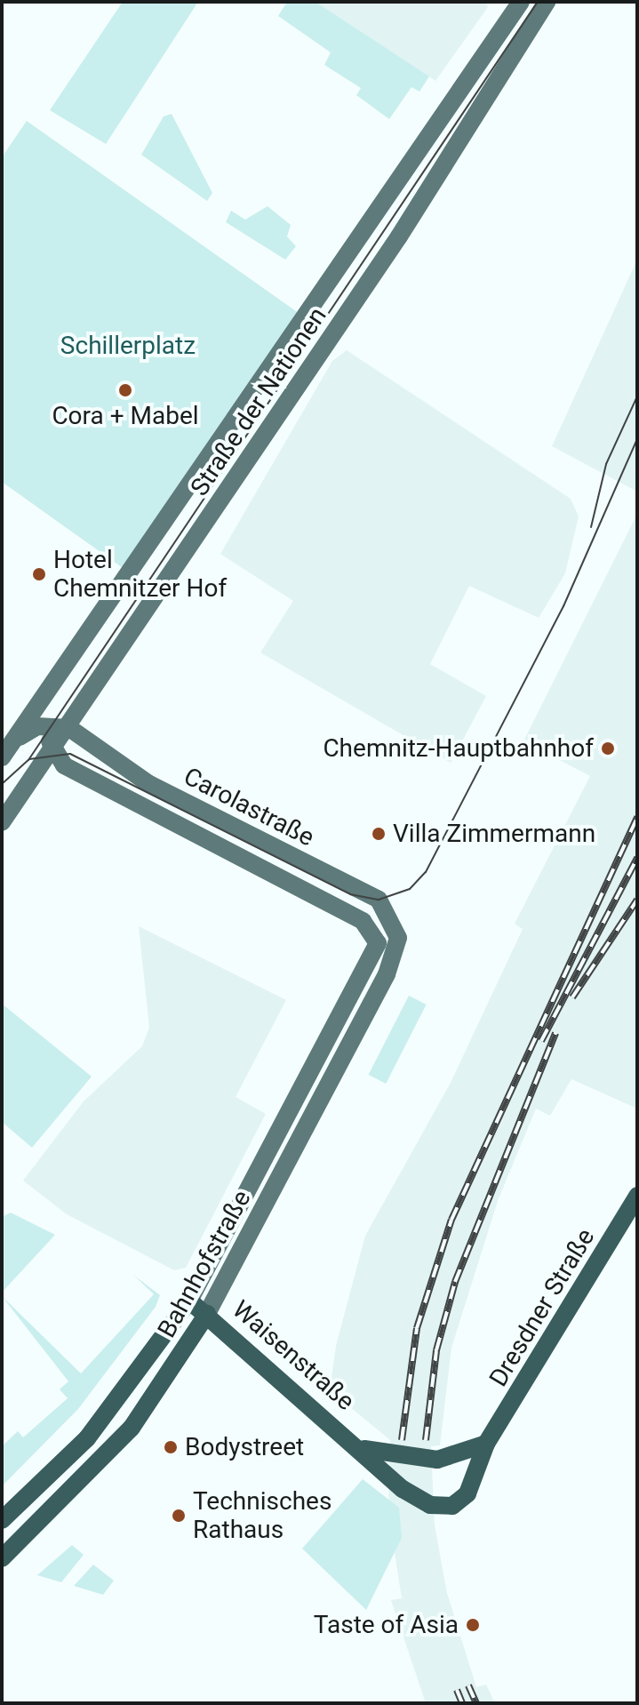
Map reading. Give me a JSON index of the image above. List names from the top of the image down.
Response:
{
  "streets": {
    "main road": [
      "Straße der Nationen",
      "Carolastraße",
      "Bahnhofstraße",
      "Dresdner Straße",
      "Waisenstraße"
    ]
  },
  "crossings": [
    ["Straße der Nationen", "Carolastraße"],
    ["Carolastraße", "Bahnhofstraße"],
    ["Bahnhofstraße", "Waisenstraße"],
    ["Dresdner Straße", "Waisenstraße"]
  ],
  "parks": ["Schillerplatz"],
  "places": [
    "Cora + Mabel",
    "Hotel Chemnitzer Hof",
    "Chemnitz-Hauptbahnhof",
    "Villa Zimmermann",
    "Bodystreet",
    "Technisches Rathaus",
    "Taste of Asia"
  ]
}
